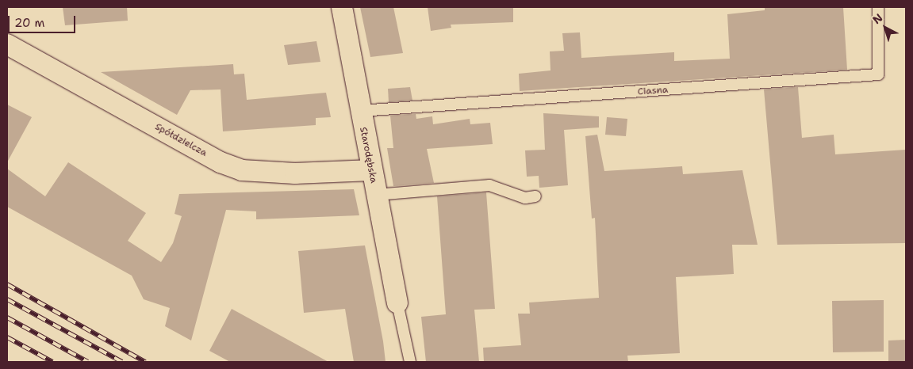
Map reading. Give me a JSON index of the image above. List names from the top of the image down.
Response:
{
  "streets": {
    "street": ["Spółdzielcza", "Starodębska"],
    "lane": ["Ciasna"]
  },
  "crossings": [
    ["Ciasna", "Starodębska"],
    ["Spółdzielcza", "Starodębska"]
  ],
  "scale_bar": "20 m",
  "north": "top left"
}
